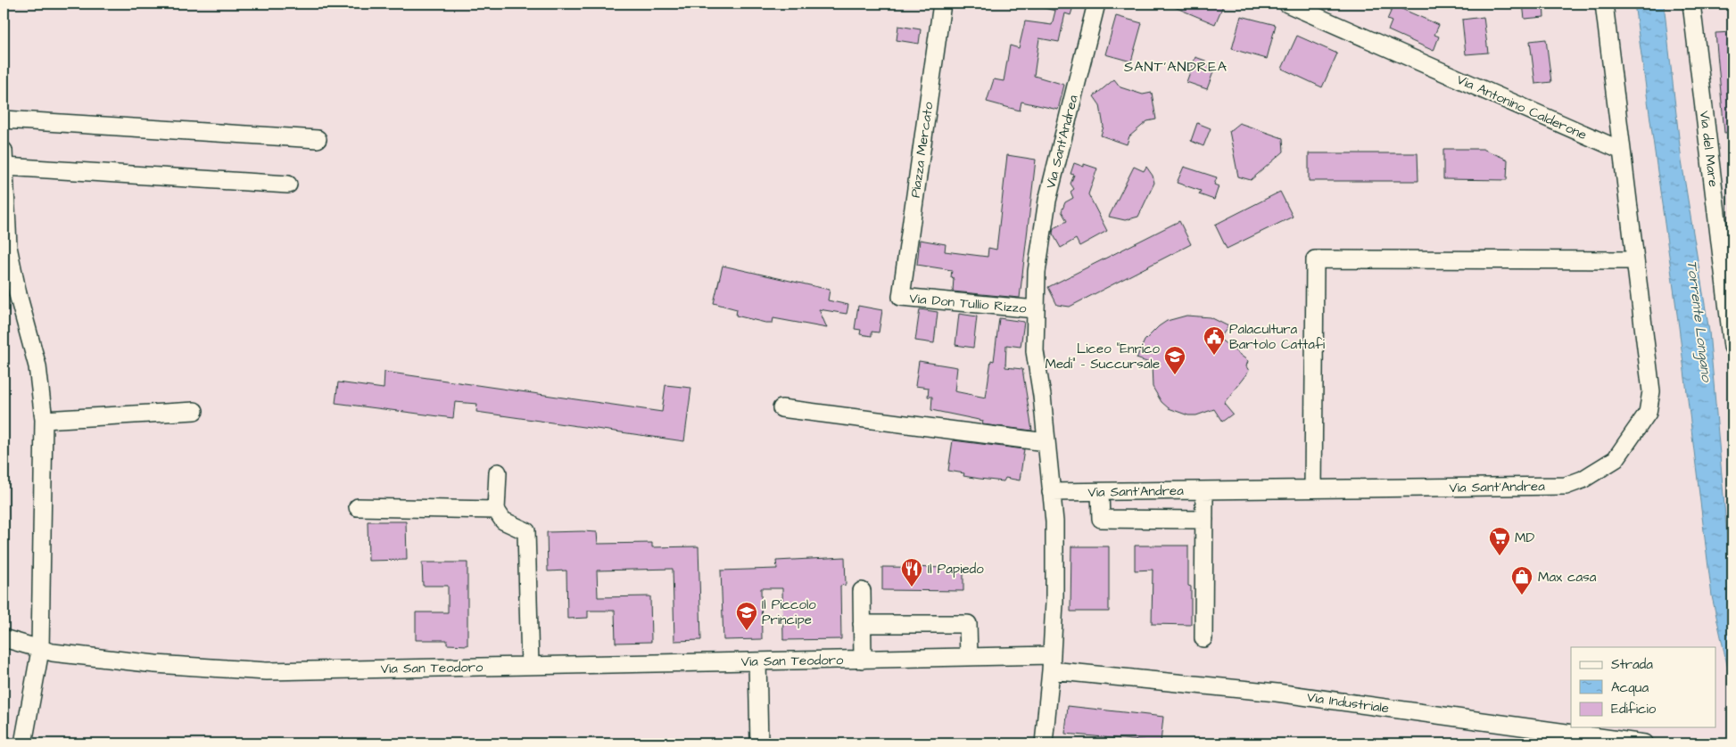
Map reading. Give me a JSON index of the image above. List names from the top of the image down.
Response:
{
  "streets": {
    "street": [
      "Via Antonino Calderone",
      "Via Sant'Andrea",
      "Via del Mare",
      "Piazza Mercato",
      "Via Don Tullio Rizzo",
      "Via San Teodoro",
      "Via Industriale"
    ]
  },
  "crossings": [
    ["Via Antonino Calderone", "Via Sant'Andrea"],
    ["Via Sant'Andrea", "Via Don Tullio Rizzo"],
    ["Via Sant'Andrea", "Via San Teodoro"],
    ["Via Sant'Andrea", "Via Industriale"],
    ["Piazza Mercato", "Via Don Tullio Rizzo"],
    ["Via San Teodoro", "Via Industriale"]
  ],
  "districts": ["SANT'ANDREA"],
  "water": ["Torrente Longano"],
  "places": {
    "public building": ["Palacultura Bartolo Cattafi"],
    "school or university": ["Liceo \"Enrico Medi\" - Succursale", "Il Piccolo Principe"],
    "supermarket": ["MD"],
    "restaurant": ["Il Papiedo"],
    "shop": ["Max casa"]
  },
  "legend": ["Strada", "Acqua", "Edificio"]
}
